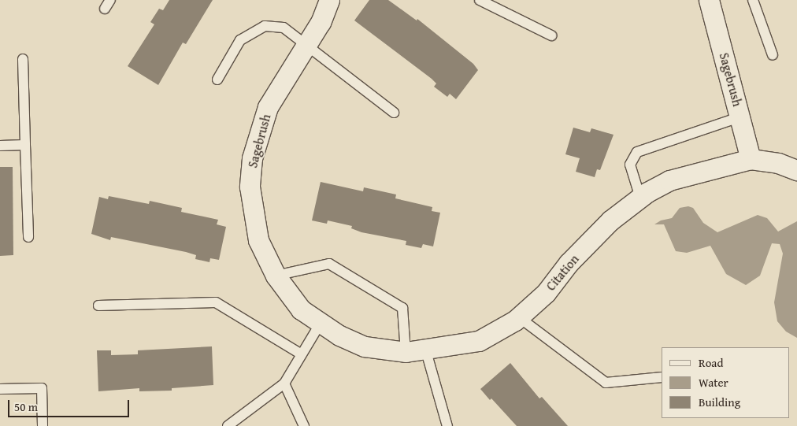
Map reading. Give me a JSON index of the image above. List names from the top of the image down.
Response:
{
  "streets": {
    "street": ["Sagebrush", "Citation"]
  },
  "crossings": [
    ["Sagebrush", "Citation"]
  ],
  "legend": ["Road", "Water", "Building"],
  "scale_bar": "50 m"
}
